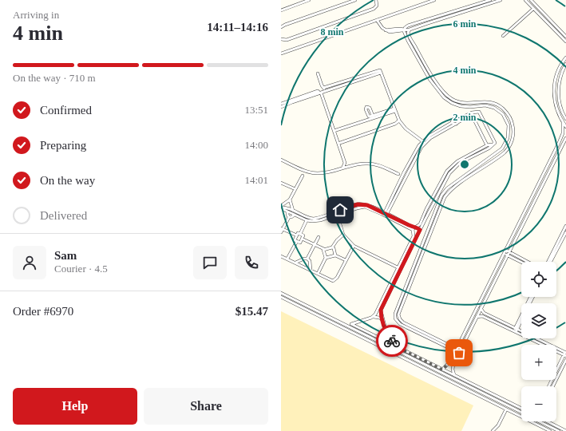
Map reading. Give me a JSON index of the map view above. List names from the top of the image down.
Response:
{
  "page": {
    "heading": ["4 min", "Arriving in", "14:11–14:16"],
    "panel": [
      "Sam",
      "Courier · 4.5",
      "Order #6970",
      "$15.47"
    ],
    "bar": "On the way · 710 m",
    "list": [
      ["Confirmed", "13:51"],
      ["Preparing", "14:00"],
      ["On the way", "14:01"],
      "Delivered"
    ],
    "map_buttons": ["+", "−"],
    "buttons": ["Help", "Share"]
  },
  "rings": [
    "6 min",
    "8 min",
    "4 min",
    "2 min"
  ]
}
